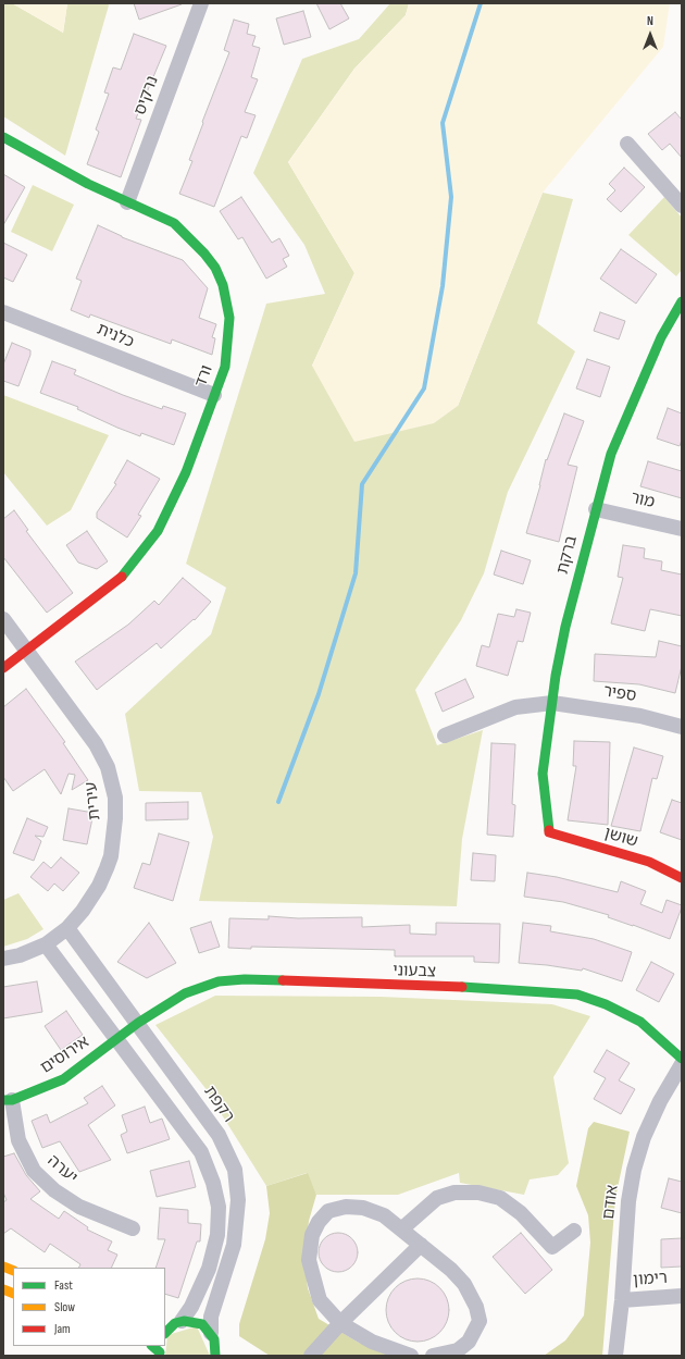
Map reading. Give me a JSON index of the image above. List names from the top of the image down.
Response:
{
  "streets": {
    "street": [
      "נרקיס",
      "כלנית",
      "ורד",
      "מור",
      "ברקת",
      "ספיר",
      "עירית",
      "שושן",
      "צבעוני",
      "אירוסים",
      "רקפת",
      "יערה",
      "אודם",
      "רימון"
    ]
  },
  "crossings": [
    ["נרקיס", "ורד"],
    ["כלנית", "ורד"],
    ["ורד", "עירית"],
    ["מור", "ברקת"],
    ["ברקת", "ספיר"],
    ["ברקת", "שושן"],
    ["עירית", "רקפת"],
    ["צבעוני", "אירוסים"],
    ["צבעוני", "רקפת"],
    ["אירוסים", "רקפת"],
    ["אירוסים", "יערה"],
    ["אודם", "רימון"]
  ],
  "legend": ["Fast", "Slow", "Jam"],
  "north": "top"
}
